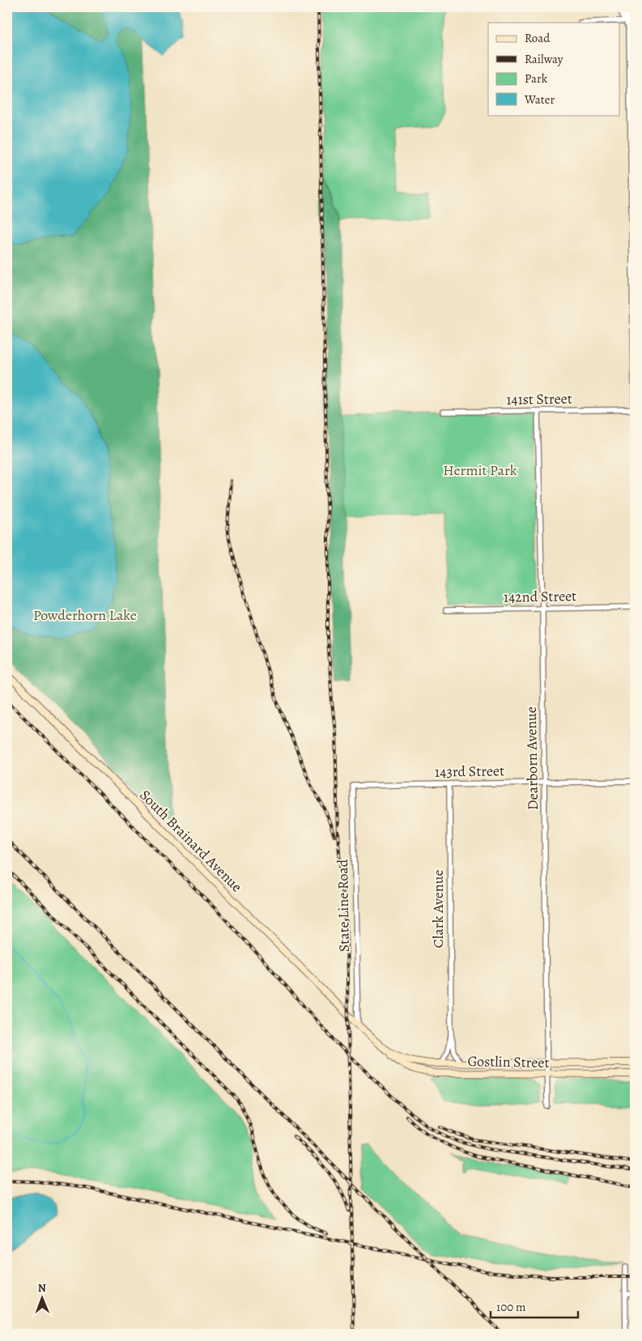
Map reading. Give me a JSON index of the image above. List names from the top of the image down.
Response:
{
  "streets": {
    "main road": ["South Brainard Avenue", "Gostlin Street"],
    "street": [
      "141st Street",
      "142nd Street",
      "Dearborn Avenue",
      "143rd Street",
      "State Line Road",
      "Clark Avenue"
    ]
  },
  "crossings": [
    ["141st Street", "Dearborn Avenue"],
    ["142nd Street", "Dearborn Avenue"],
    ["Dearborn Avenue", "143rd Street"],
    ["Dearborn Avenue", "Gostlin Street"],
    ["143rd Street", "State Line Road"],
    ["143rd Street", "Clark Avenue"],
    ["South Brainard Avenue", "State Line Road"],
    ["South Brainard Avenue", "Gostlin Street"],
    ["State Line Road", "Gostlin Street"],
    ["Clark Avenue", "Gostlin Street"]
  ],
  "parks": ["Hermit Park", "Powderhorn Lake"],
  "legend": [
    "Road",
    "Railway",
    "Park",
    "Water"
  ],
  "scale_bar": "100 m",
  "north": "top"
}
